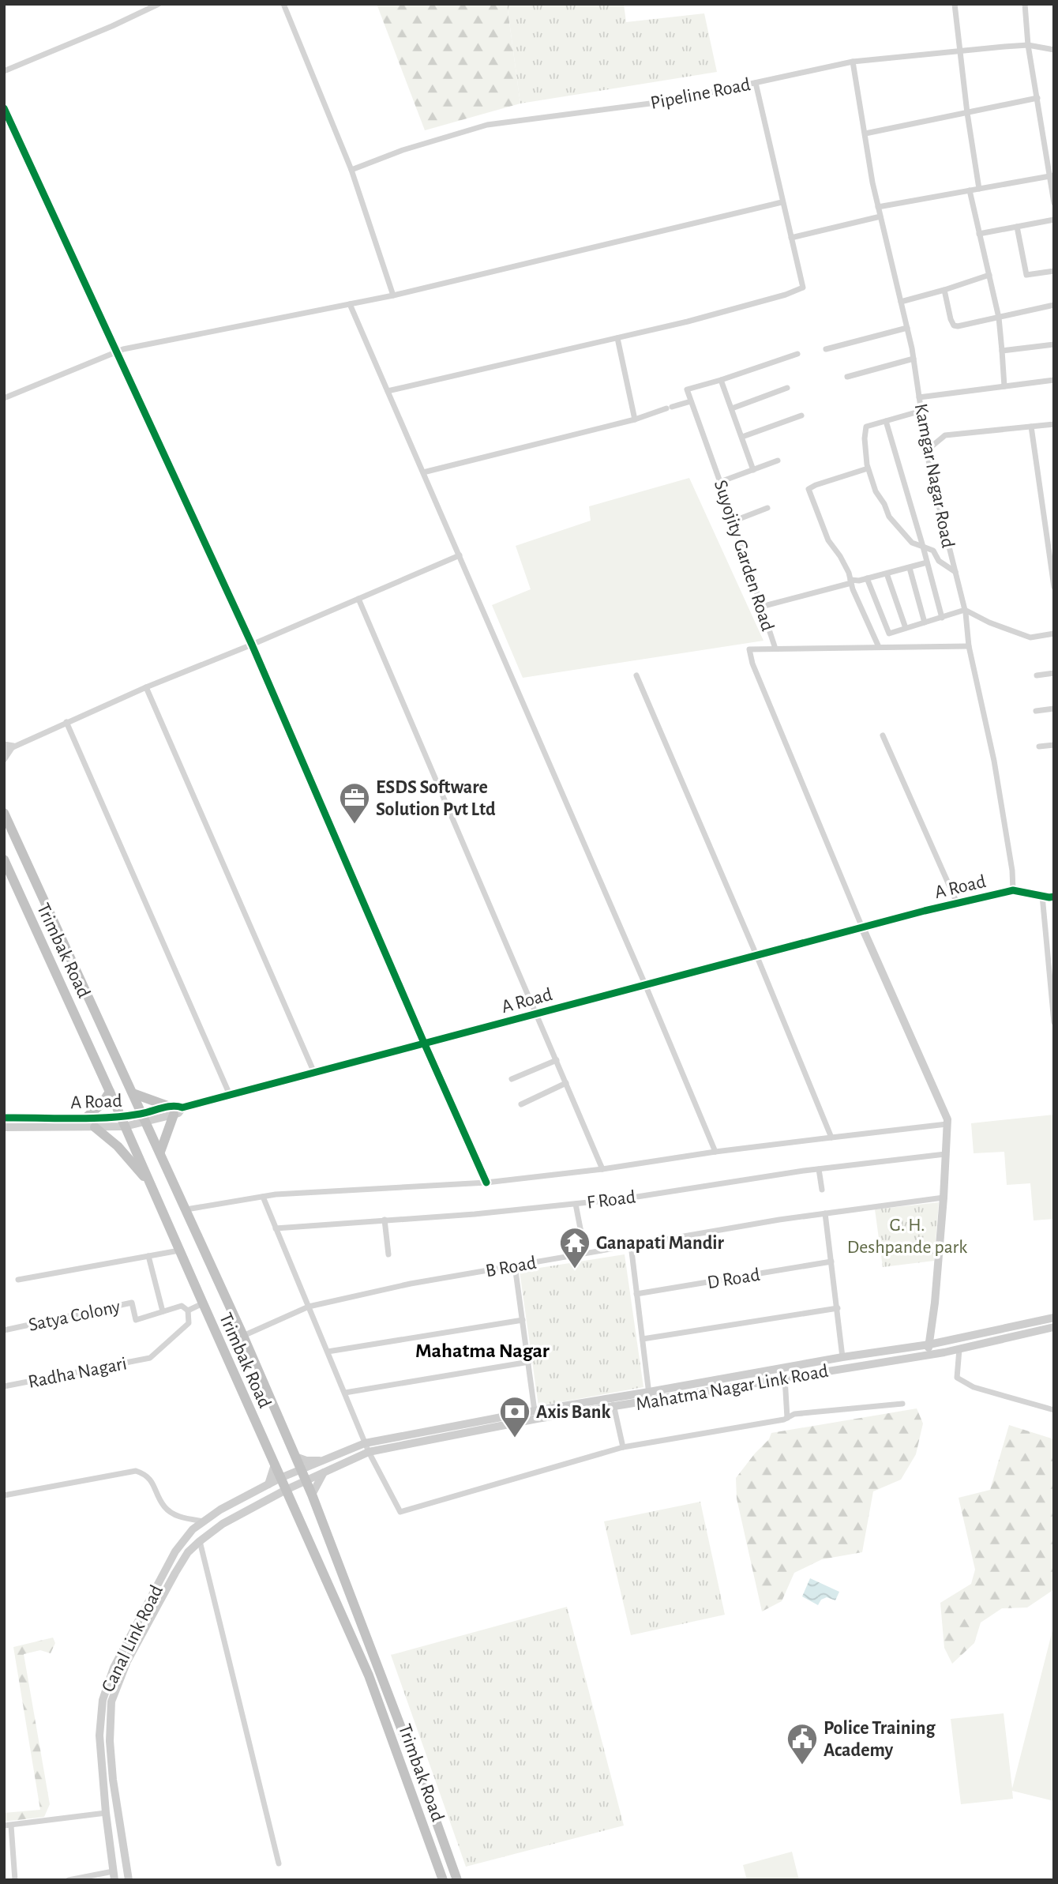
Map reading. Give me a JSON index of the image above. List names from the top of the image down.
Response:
{
  "streets": {
    "highway": ["Trimbak Road"],
    "main road": ["A Road", "Mahatma Nagar Link Road", "Canal Link Road"],
    "street": [
      "Pipeline Road",
      "Kamgar Nagar Road",
      "Suyojity Garden Road",
      "F Road",
      "B Road",
      "D Road",
      "Satya Colony",
      "Radha Nagari"
    ]
  },
  "crossings": [
    ["Pipeline Road", "Kamgar Nagar Road"],
    ["Kamgar Nagar Road", "A Road"],
    ["Suyojity Garden Road", "A Road"],
    ["A Road", "Trimbak Road"],
    ["Trimbak Road", "B Road"],
    ["Trimbak Road", "Mahatma Nagar Link Road"],
    ["Trimbak Road", "Canal Link Road"],
    ["Mahatma Nagar Link Road", "Canal Link Road"]
  ],
  "districts": ["Mahatma Nagar"],
  "parks": ["G. H. Deshpande park"],
  "places": {
    "office": ["ESDS Software Solution Pvt Ltd"],
    "temple": ["Ganapati Mandir"],
    "bank": ["Axis Bank"],
    "public building": ["Police Training Academy"]
  }
}
